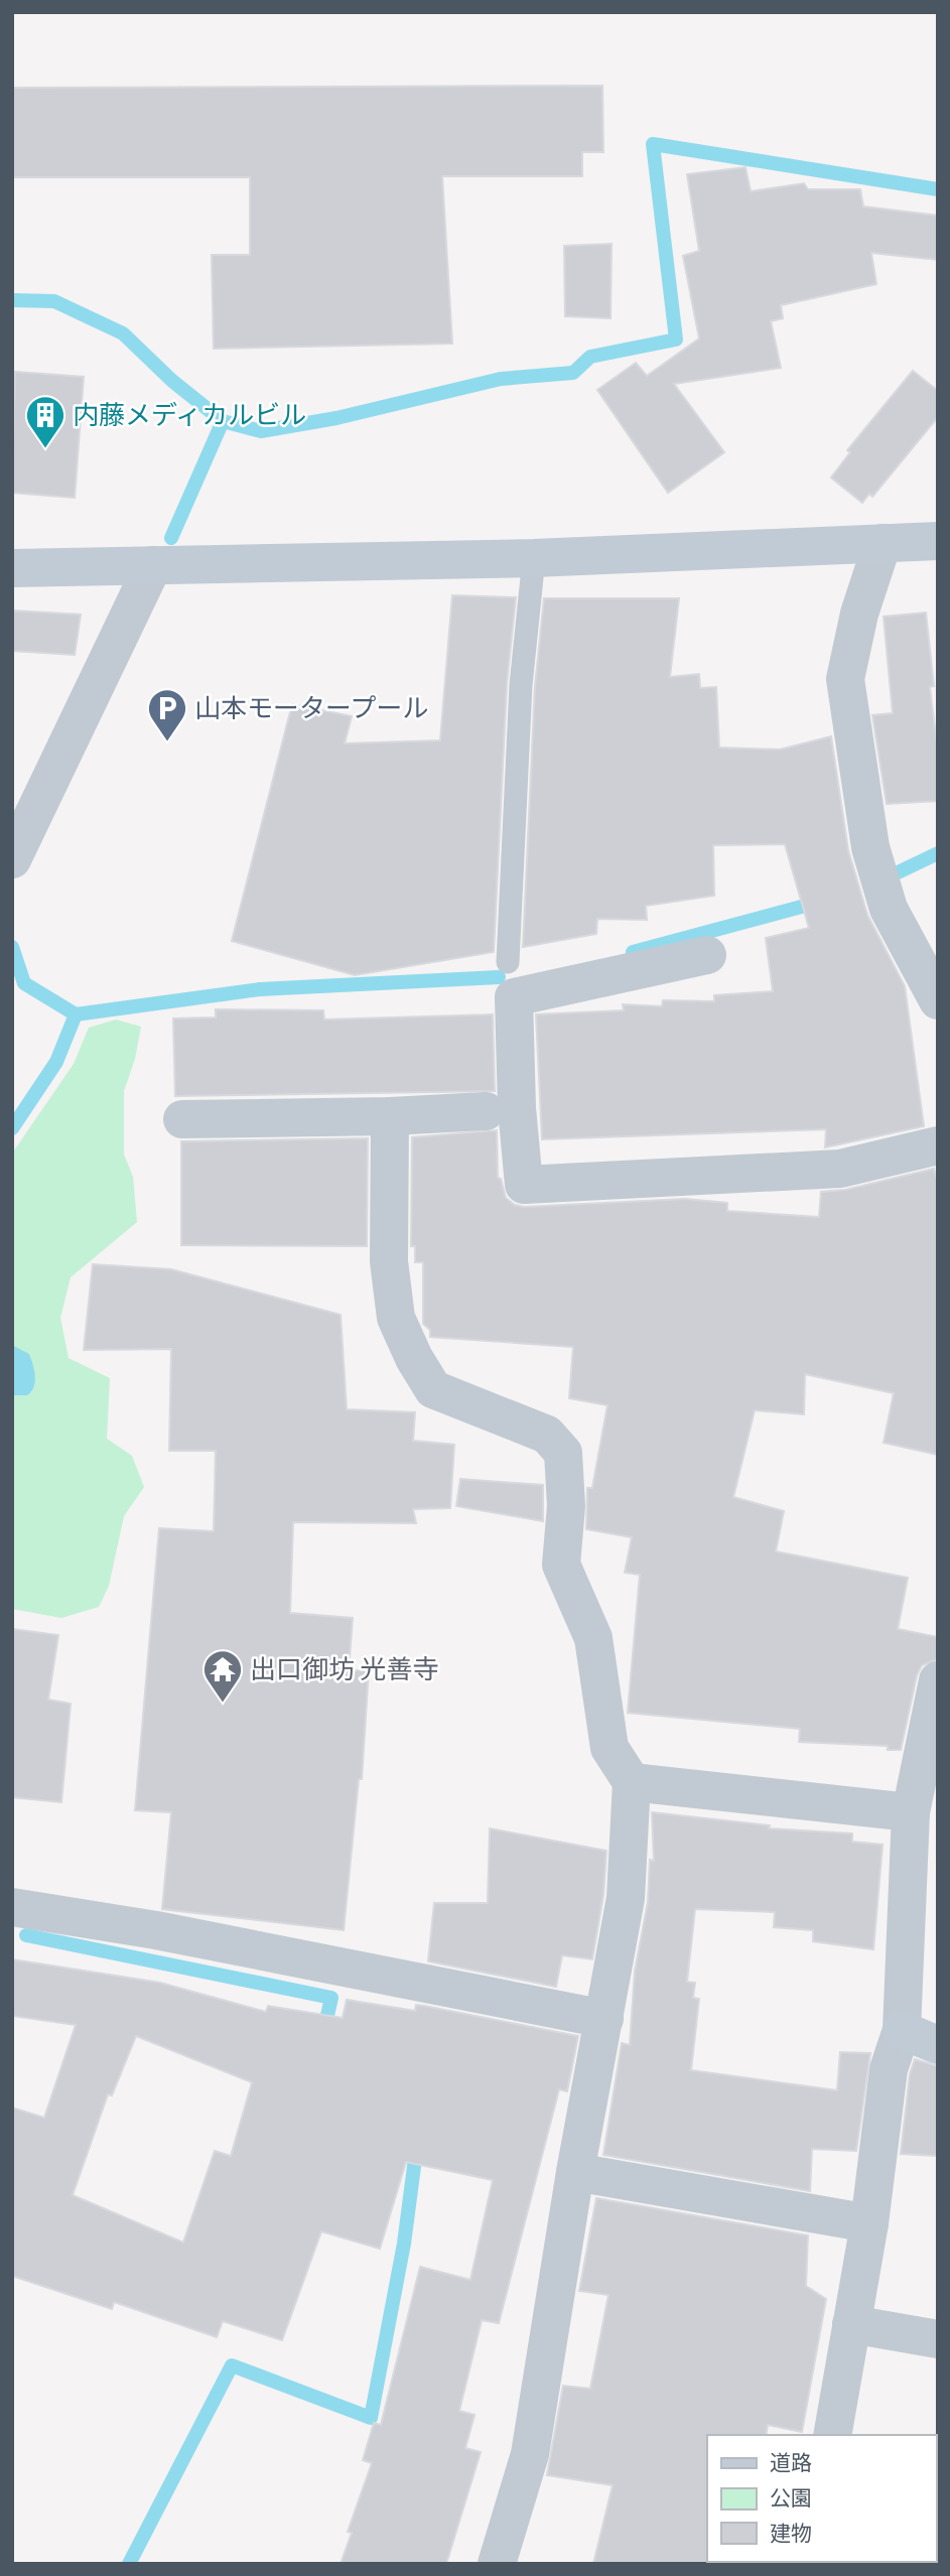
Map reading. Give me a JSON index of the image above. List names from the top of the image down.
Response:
{
  "places": {
    "building": ["内藤メディカルビル"],
    "parking": ["山本モータープール"],
    "temple": ["出口御坊 光善寺"]
  },
  "legend": ["道路", "公園", "建物"]
}
